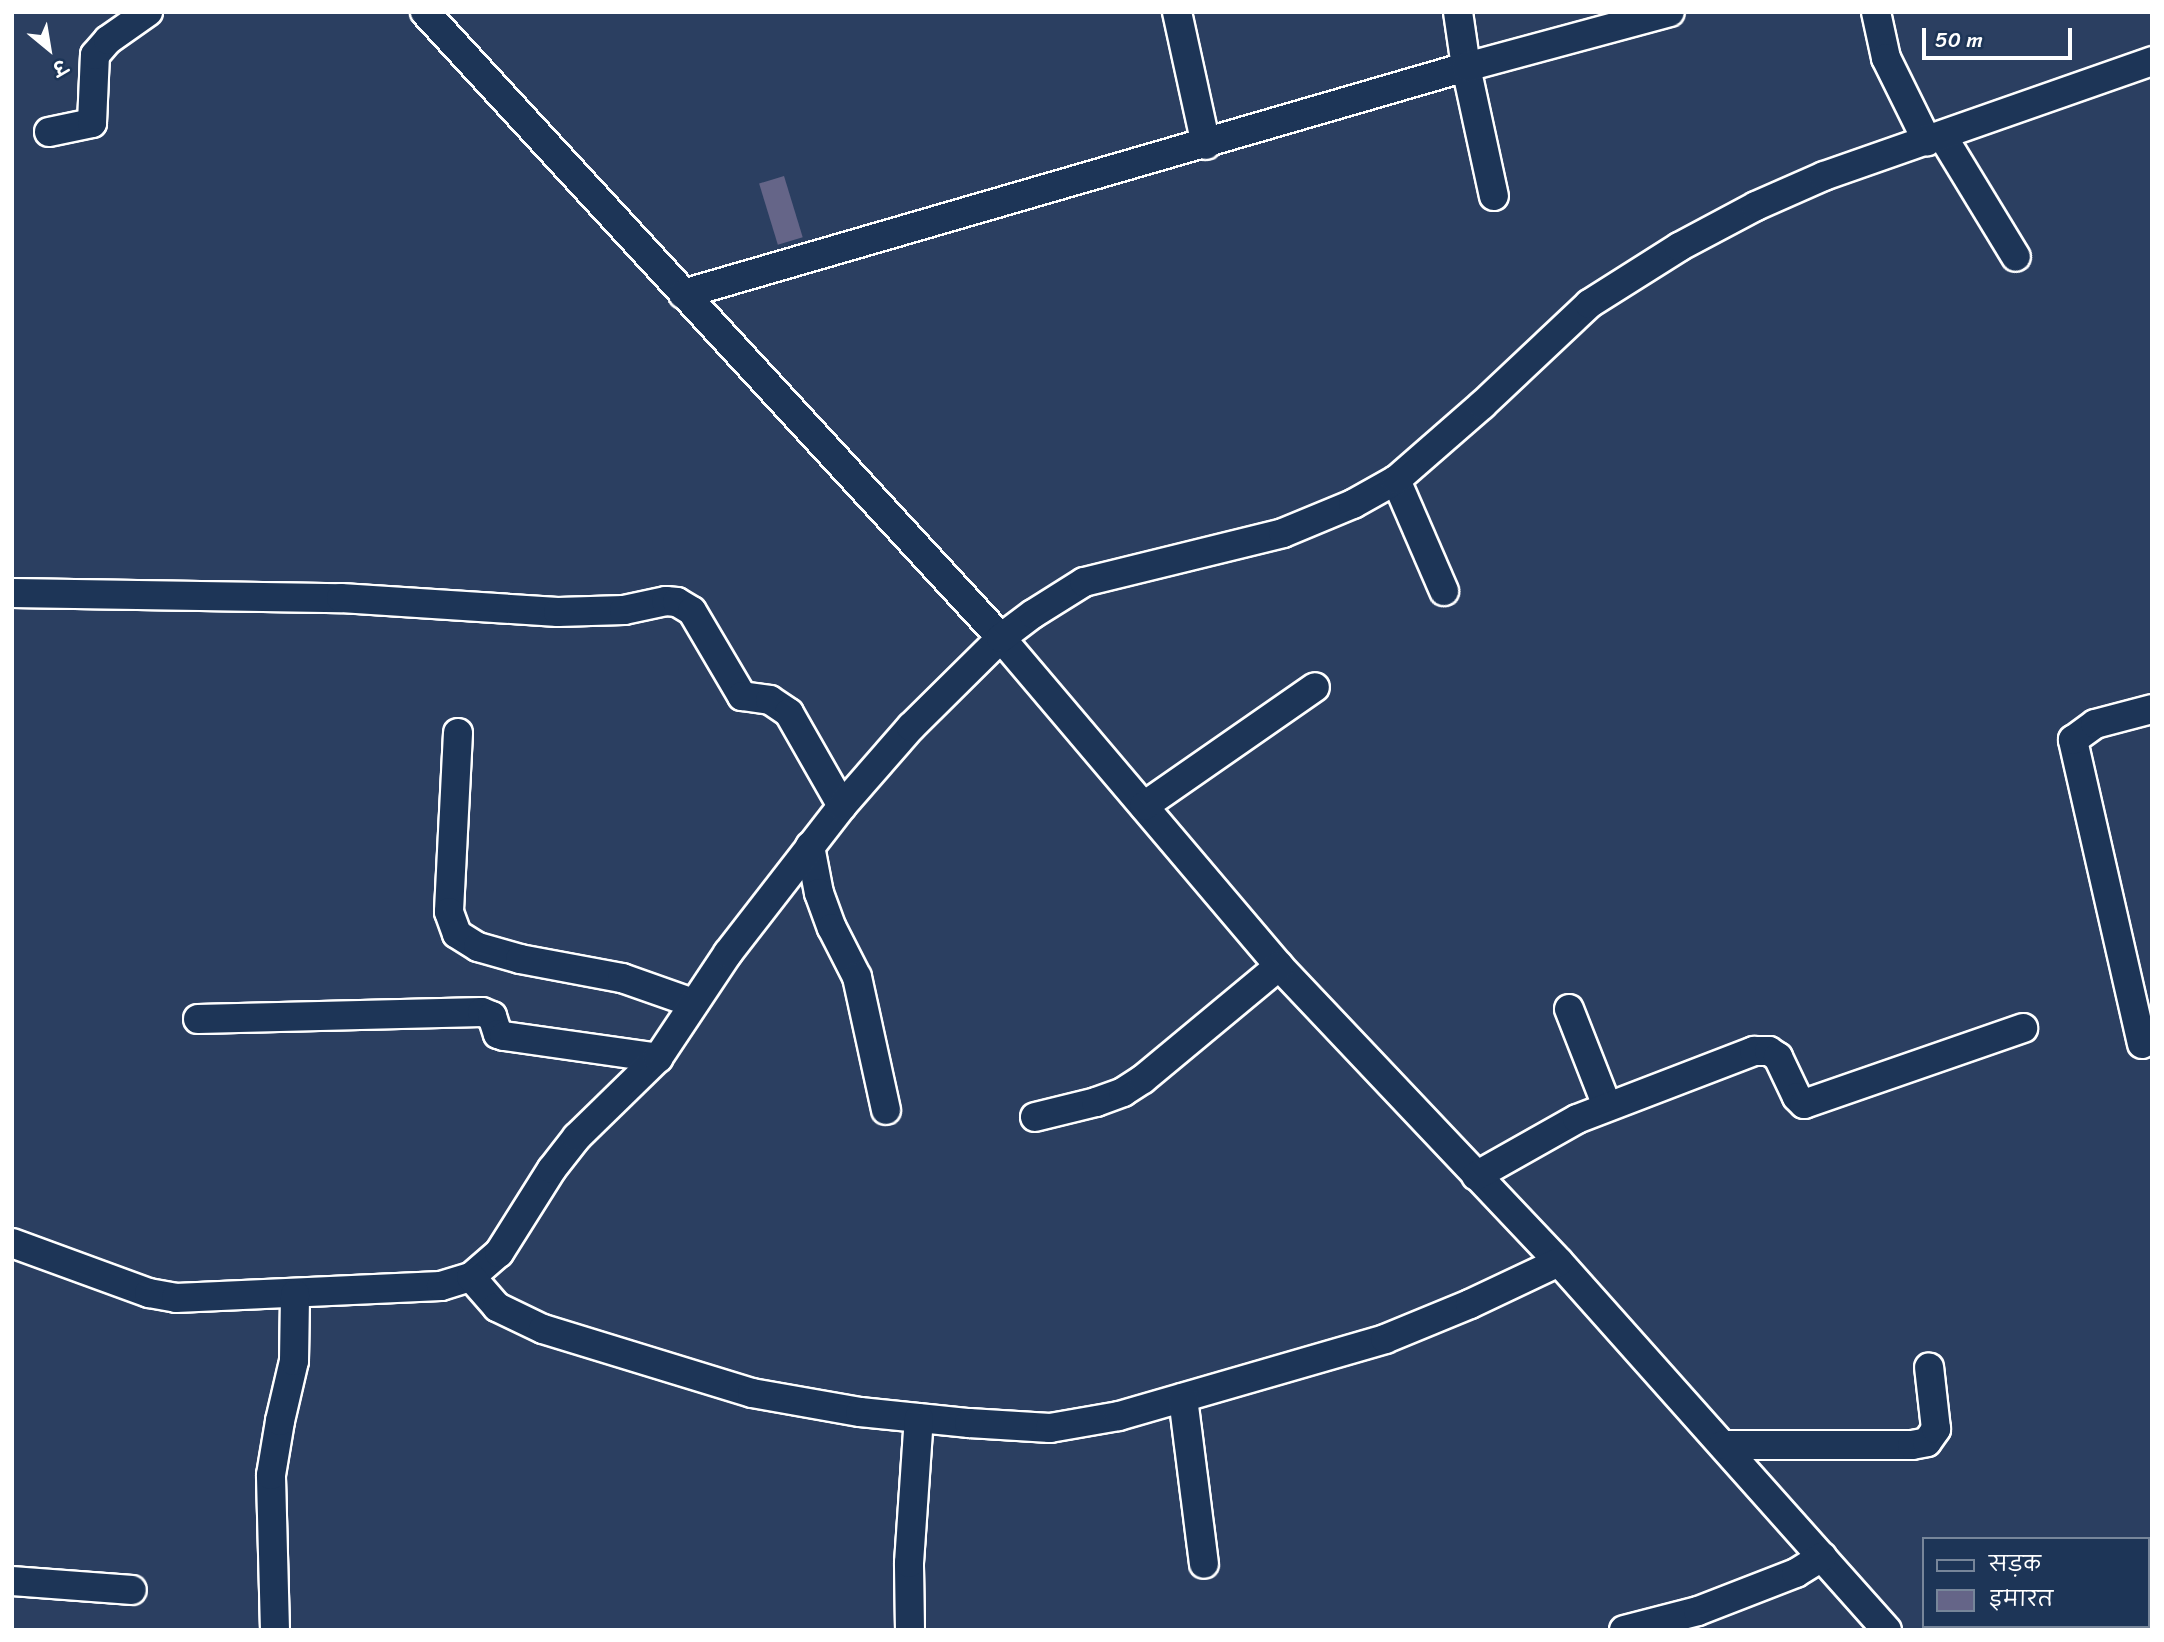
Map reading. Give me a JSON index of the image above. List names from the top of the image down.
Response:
{
  "legend": ["सड़क", "इमारत"],
  "scale_bar": "50 m",
  "north": "bottom right"
}
